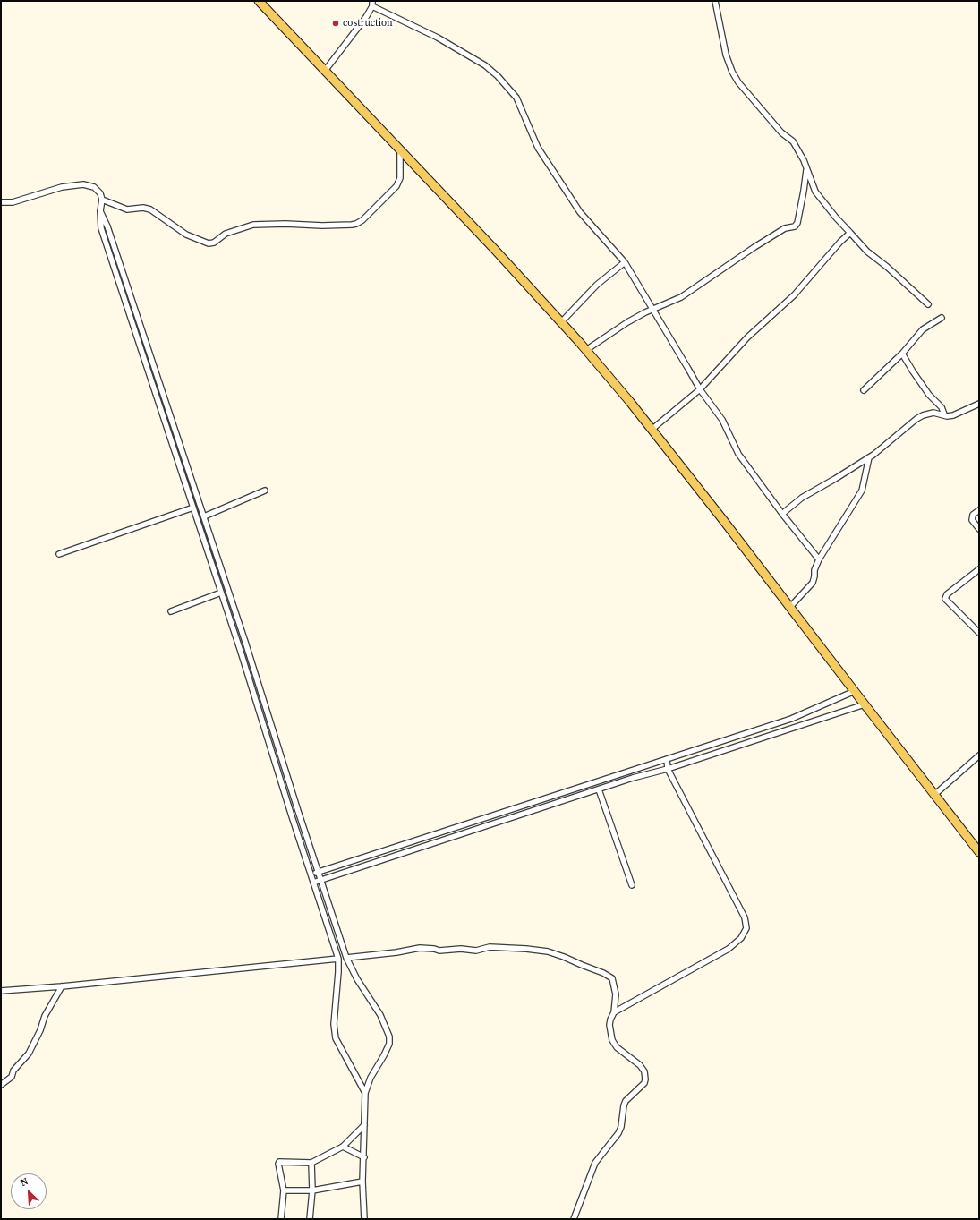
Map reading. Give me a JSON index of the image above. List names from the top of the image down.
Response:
{
  "places": ["costruction"],
  "north": "top left"
}
